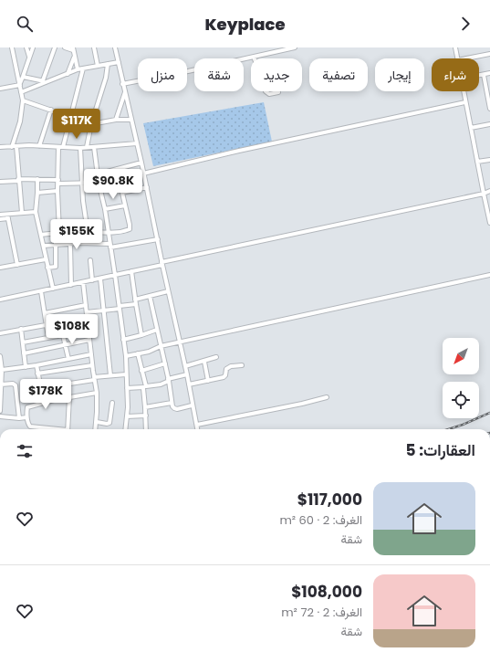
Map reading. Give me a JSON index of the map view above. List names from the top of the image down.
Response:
{
  "north": "bottom left",
  "page": {
    "header": "Keyplace",
    "chip": [
      "شراء",
      "إيجار",
      "تصفية",
      "جديد",
      "شقة",
      "منزل"
    ],
    "price": [
      "$117K",
      "$90.8K",
      "$155K",
      "$108K",
      "$178K"
    ],
    "heading": "العقارات: 5",
    "list": [
      {
        "name": "$117,000",
        "note": "الغرف: 2 · 60 m² · شقة"
      },
      {
        "name": "$108,000",
        "note": "الغرف: 2 · 72 m² · شقة"
      }
    ]
  }
}
